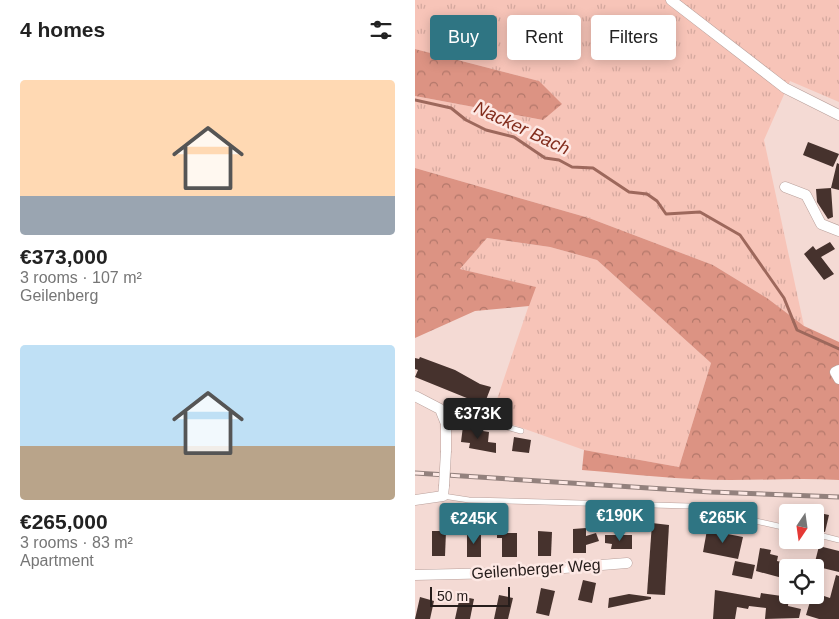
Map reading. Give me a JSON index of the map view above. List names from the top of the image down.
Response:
{
  "streets": {
    "street": ["Geilenberger Weg"]
  },
  "water": ["Nacker Bach"],
  "scale_bar": "50 m",
  "north": "bottom",
  "page": {
    "heading": "4 homes",
    "chip": ["Buy", "Rent", "Filters"],
    "list": [
      {
        "name": "€373,000",
        "note": "3 rooms · 107 m² · Geilenberg"
      },
      {
        "name": "€265,000",
        "note": "3 rooms · 83 m² · Apartment"
      }
    ],
    "price": [
      "€373K",
      "€190K",
      "€265K",
      "€245K"
    ],
    "scale": "50 m"
  }
}
